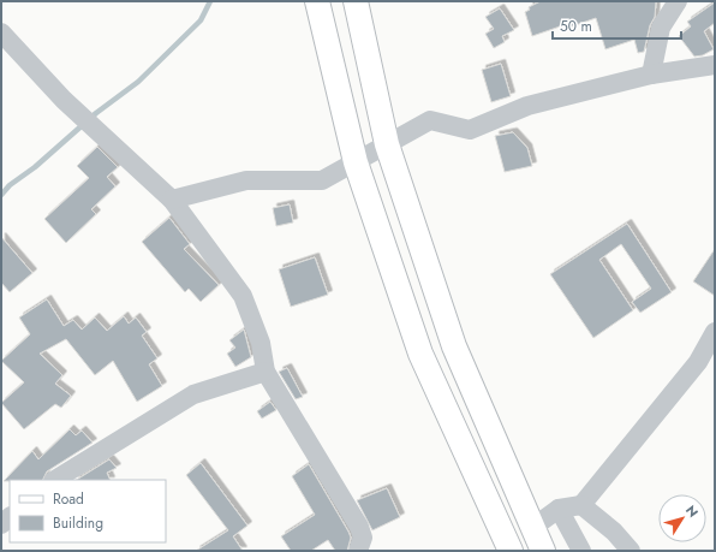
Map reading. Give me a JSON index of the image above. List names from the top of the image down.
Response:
{
  "legend": ["Road", "Building"],
  "scale_bar": "50 m",
  "north": "top right"
}
